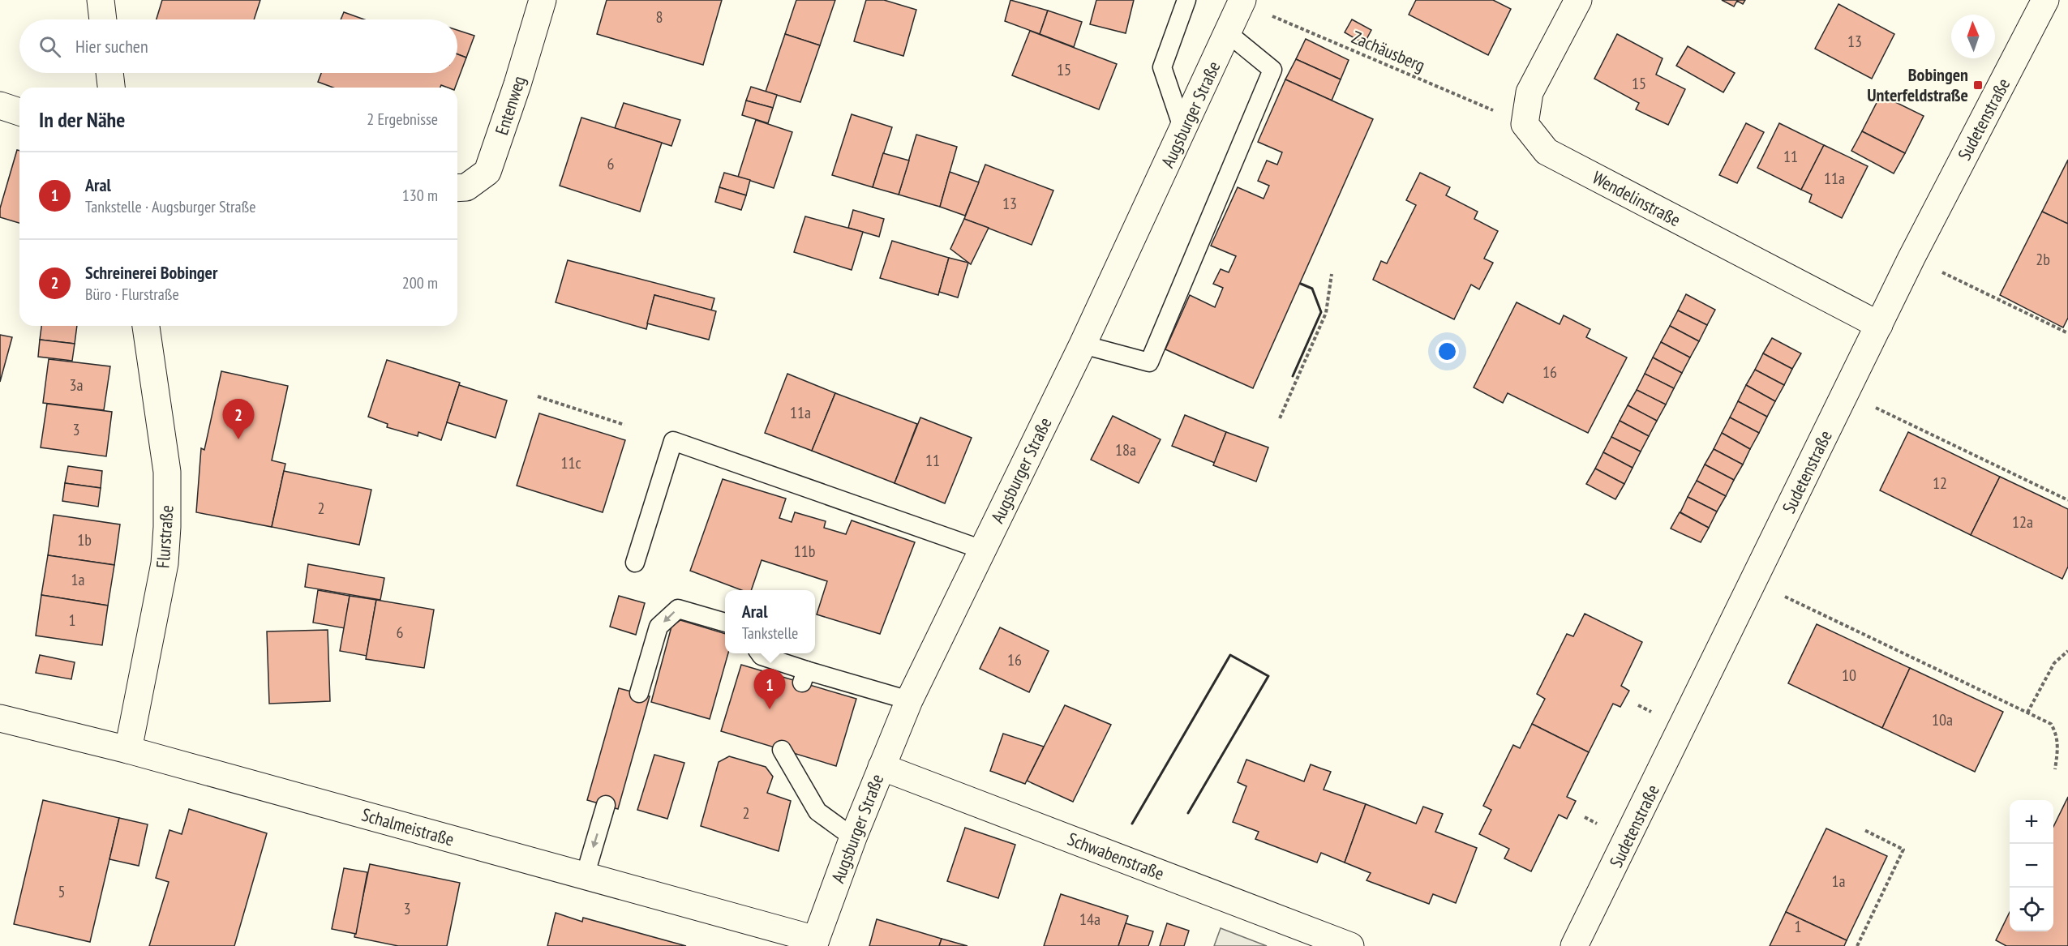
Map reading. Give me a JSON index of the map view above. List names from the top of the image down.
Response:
{
  "streets": {
    "street": [
      "Entenweg",
      "Augsburger Straße",
      "Sudetenstraße",
      "Wendelinstraße",
      "Flurstraße",
      "Schalmeistraße",
      "Schwabenstraße"
    ],
    "path": ["Zachäusberg"]
  },
  "crossings": [
    ["Zachäusberg", "Augsburger Straße"],
    ["Zachäusberg", "Wendelinstraße"],
    ["Augsburger Straße", "Schalmeistraße"],
    ["Augsburger Straße", "Schwabenstraße"],
    ["Sudetenstraße", "Wendelinstraße"],
    ["Flurstraße", "Schalmeistraße"]
  ],
  "places": {
    "transit": ["Bobingen Unterfeldstraße"]
  },
  "house_numbers": [
    "8",
    "13",
    "15",
    "15",
    "11",
    "6",
    "11a",
    "13",
    "2b",
    "16",
    "3a",
    "11a",
    "3",
    "18a",
    "11",
    "11c",
    "12",
    "2",
    "12a",
    "1b",
    "11b",
    "1a",
    "1",
    "6",
    "16",
    "10",
    "10a",
    "2",
    "1a",
    "5",
    "3",
    "14a",
    "1"
  ],
  "north": "top",
  "page": {
    "search": "Hier suchen",
    "heading": ["In der Nähe", "2 Ergebnisse"],
    "list": [
      {
        "mark": "1",
        "name": "Aral",
        "note": "Tankstelle · Augsburger Straße",
        "value": "130 m"
      },
      {
        "mark": "2",
        "name": "Schreinerei Bobinger",
        "note": "Büro · Flurstraße",
        "value": "200 m"
      }
    ],
    "pins": ["2", "1"],
    "popup": ["Aral", "Tankstelle"],
    "map_buttons": ["+", "−"]
  }
}
